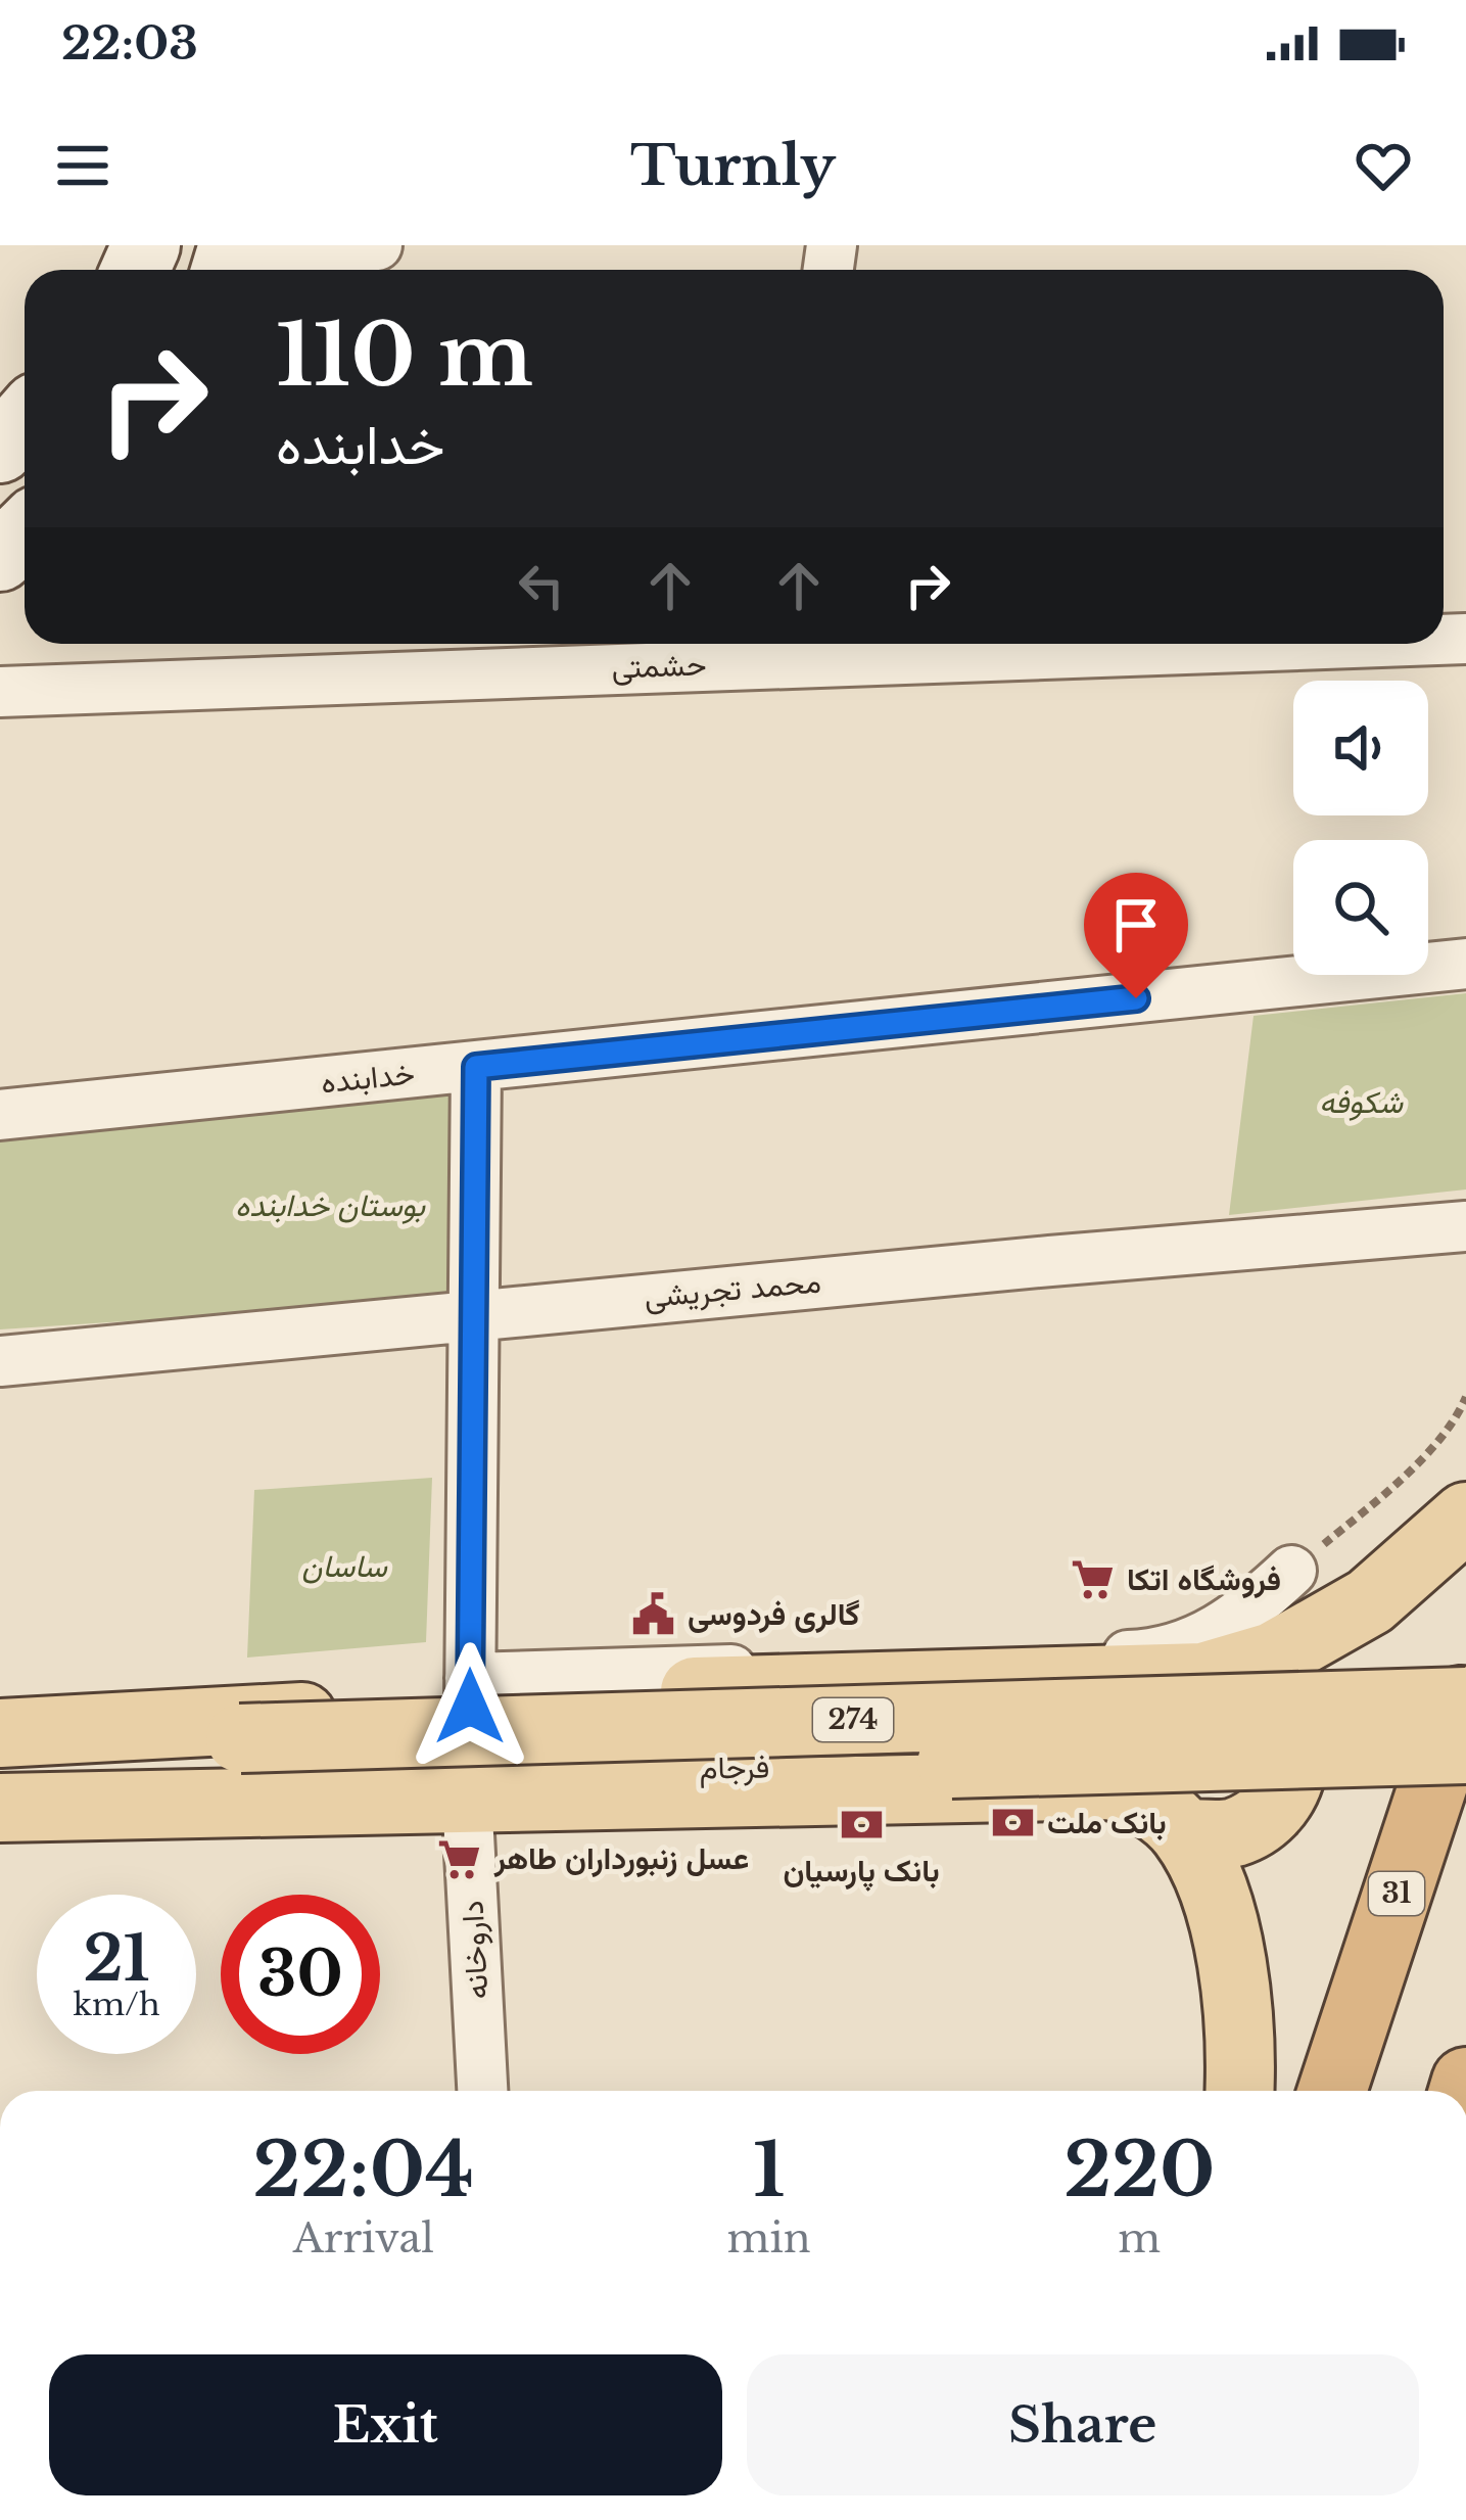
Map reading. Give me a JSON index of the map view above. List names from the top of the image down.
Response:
{
  "streets": {
    "highway": ["31"],
    "main road": ["274", "فرجام"],
    "street": [
      "حشمتی",
      "خدابنده",
      "محمد تجریشی",
      "داروخانه"
    ]
  },
  "crossings": [
    ["274", "فرجام"]
  ],
  "parks": ["شکوفه", "بوستان خدابنده", "ساسان"],
  "places": {
    "supermarket": ["فروشگاه اتکا", "عسل زنبورداران طاهر"],
    "public building": ["گالری فردوسی"],
    "bank": ["بانک ملت", "بانک پارسیان"]
  },
  "page": {
    "status": "22:03",
    "header": "Turnly",
    "turn": ["110 m", "خدابنده"],
    "speed": "21 km/h",
    "limit": "30",
    "eta": [
      "22:04",
      "Arrival",
      "1",
      "min",
      "220",
      "m"
    ],
    "buttons": ["Exit", "Share"]
  }
}
